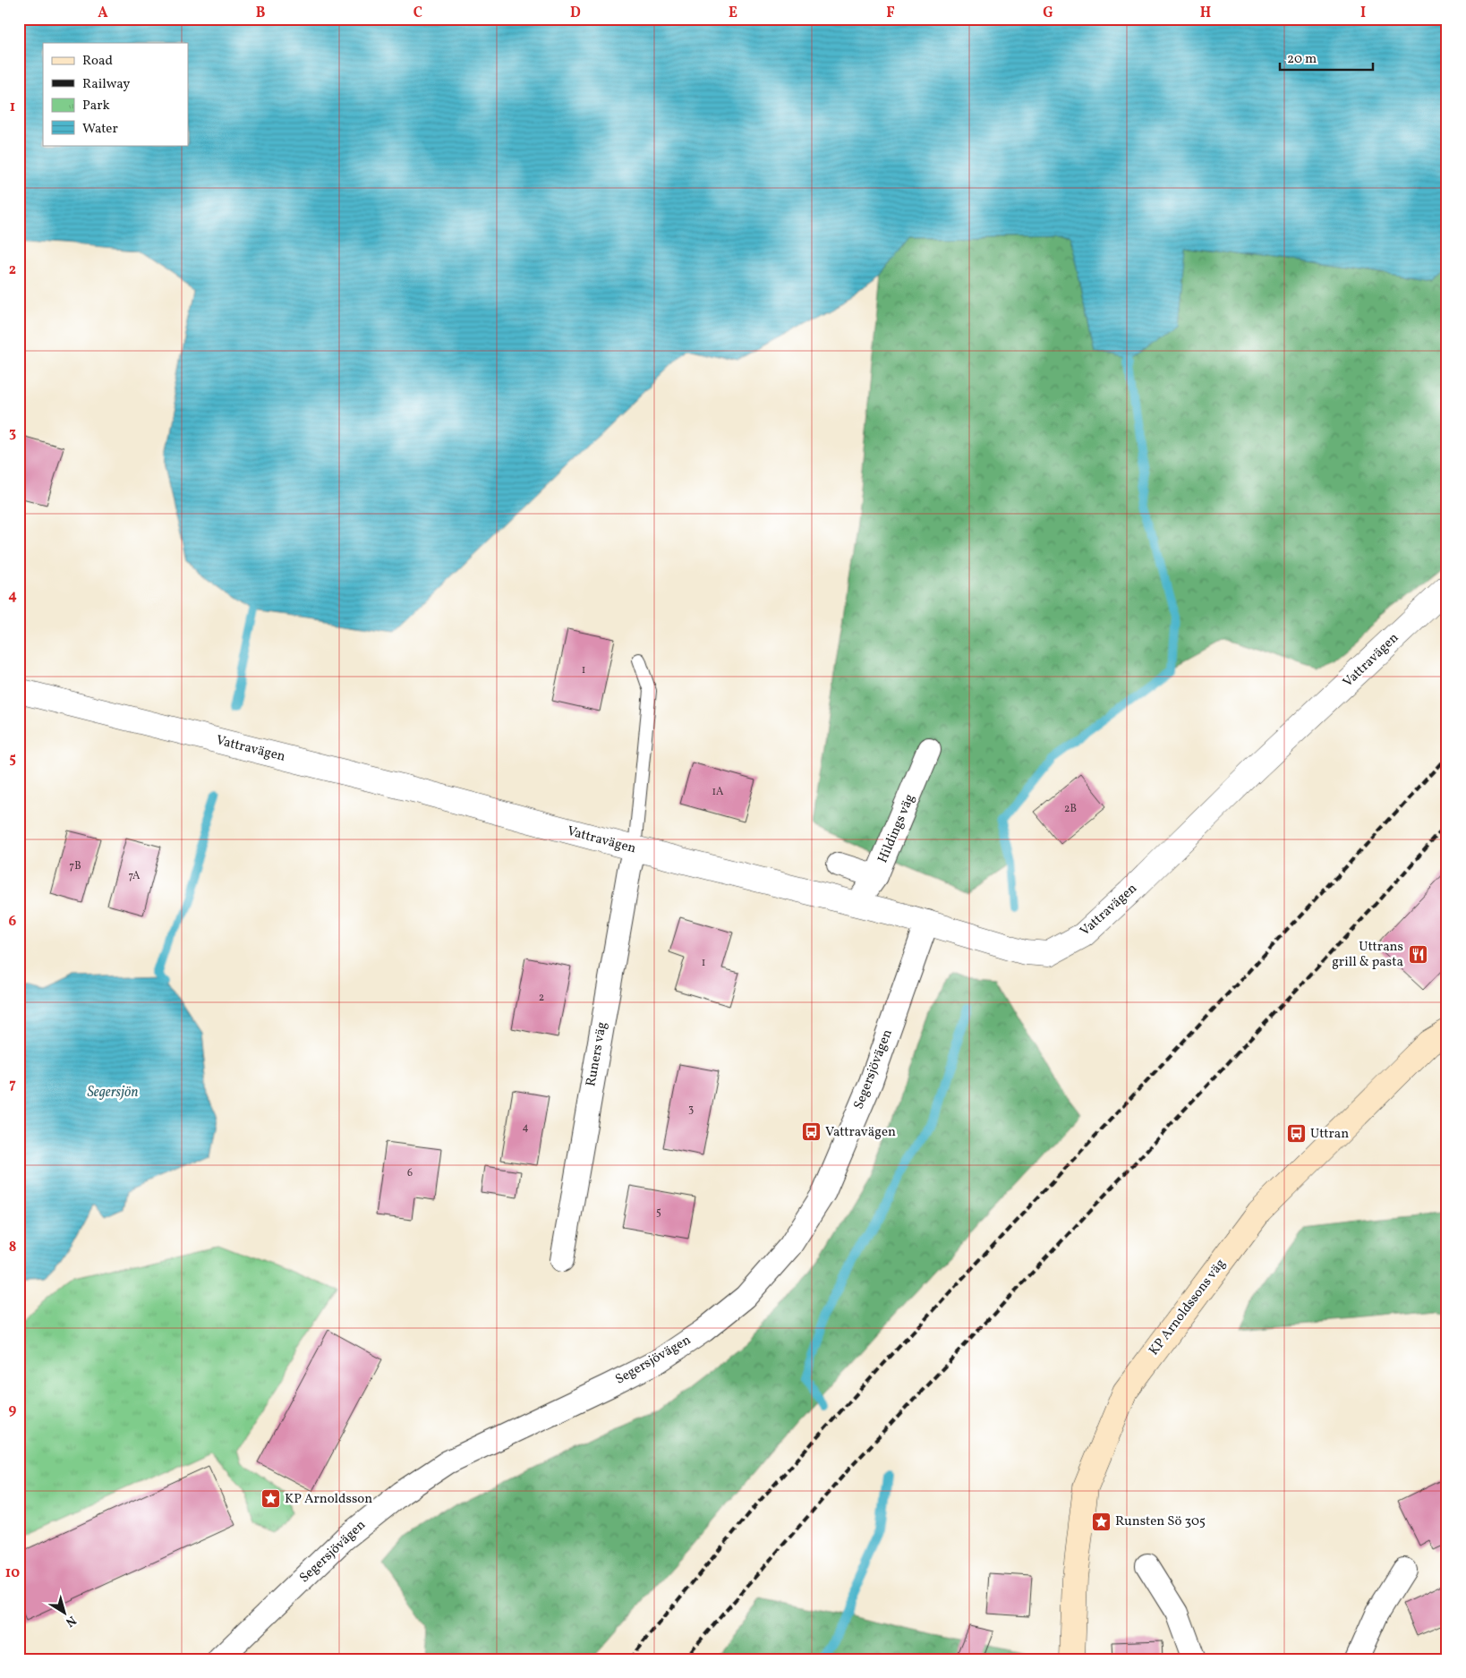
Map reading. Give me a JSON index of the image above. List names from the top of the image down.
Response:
{
  "streets": {
    "main road": ["KP Arnoldssons väg"],
    "street": [
      "Vattravägen",
      "Hildings väg",
      "Runers väg",
      "Segersjövägen"
    ]
  },
  "crossings": [
    ["Vattravägen", "Hildings väg"],
    ["Vattravägen", "Runers väg"],
    ["Vattravägen", "Segersjövägen"]
  ],
  "water": ["Segersjön"],
  "places": {
    "restaurant": ["Uttrans grill & pasta"],
    "bus stop": ["Vattravägen", "Uttran"],
    "place": ["KP Arnoldsson", "Runsten Sö 305"]
  },
  "house_numbers": [
    "1",
    "1A",
    "2B",
    "7B",
    "7A",
    "1",
    "2",
    "3",
    "4",
    "6",
    "5"
  ],
  "legend": [
    "Road",
    "Railway",
    "Park",
    "Water"
  ],
  "scale_bar": "20 m",
  "north": "bottom right",
  "grid": {
    "columns": [
      "A",
      "B",
      "C",
      "D",
      "E",
      "F",
      "G",
      "H",
      "I"
    ],
    "rows": [
      "1",
      "2",
      "3",
      "4",
      "5",
      "6",
      "7",
      "8",
      "9",
      "10"
    ]
  }
}
